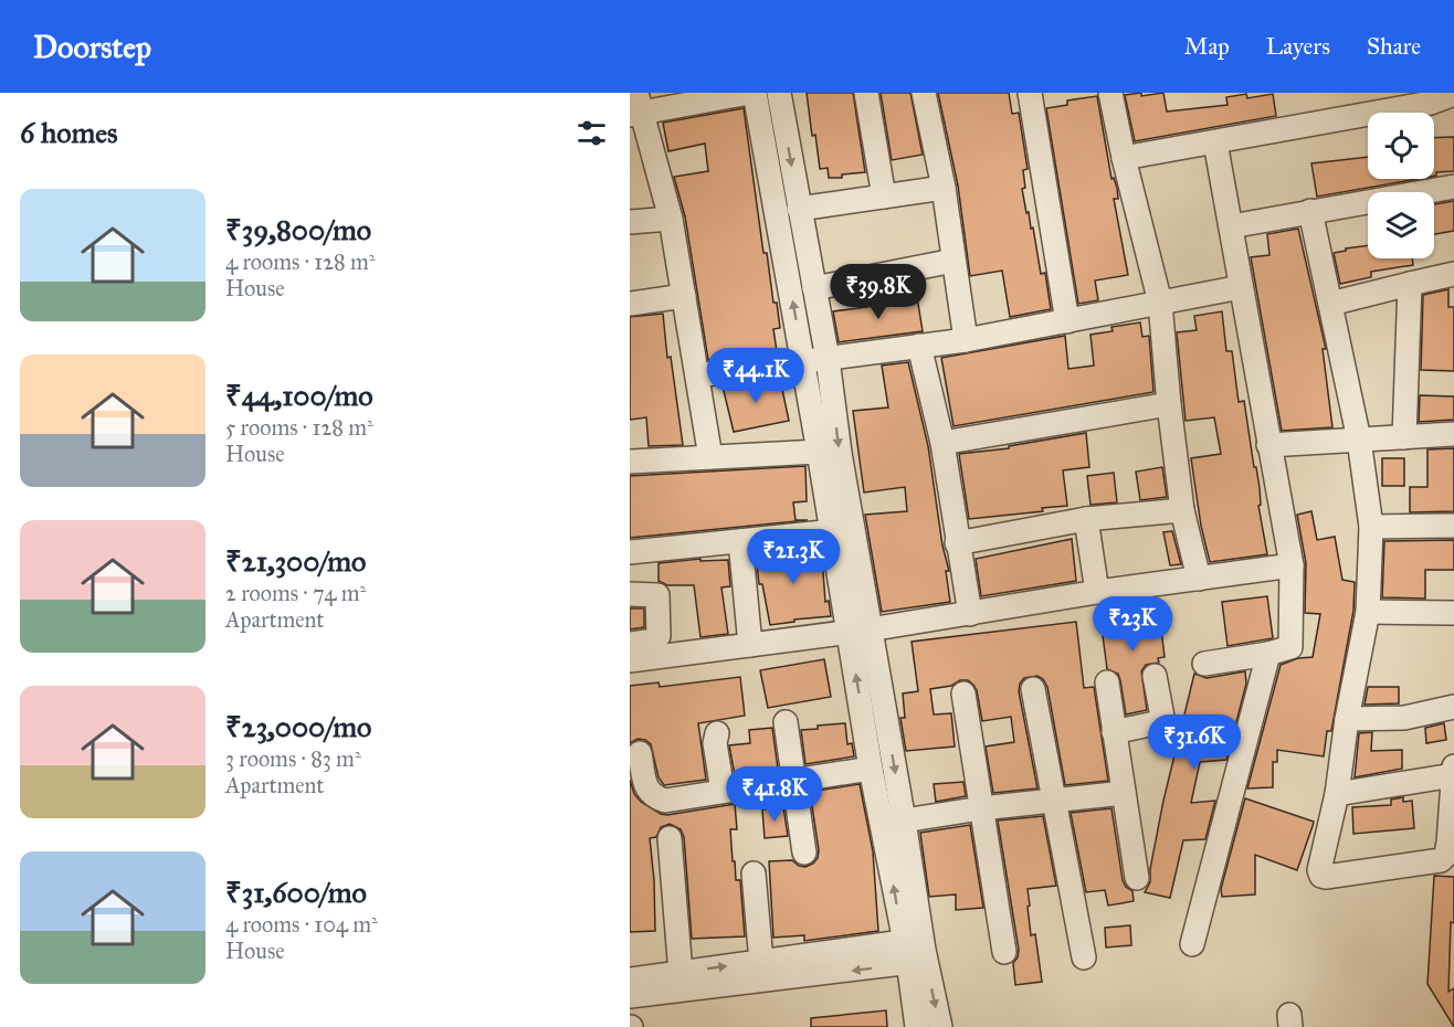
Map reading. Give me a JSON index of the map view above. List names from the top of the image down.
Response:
{
  "page": {
    "header": "Doorstep",
    "nav": ["Map", "Layers", "Share"],
    "heading": "6 homes",
    "list": [
      {
        "name": "₹39,800/mo",
        "note": "4 rooms · 128 m² · House"
      },
      {
        "name": "₹44,100/mo",
        "note": "5 rooms · 128 m² · House"
      },
      {
        "name": "₹21,300/mo",
        "note": "2 rooms · 74 m² · Apartment"
      },
      {
        "name": "₹23,000/mo",
        "note": "3 rooms · 83 m² · Apartment"
      },
      {
        "name": "₹31,600/mo",
        "note": "4 rooms · 104 m² · House"
      }
    ],
    "price": [
      "₹39.8K",
      "₹44.1K",
      "₹21.3K",
      "₹23K",
      "₹31.6K",
      "₹41.8K"
    ]
  }
}
